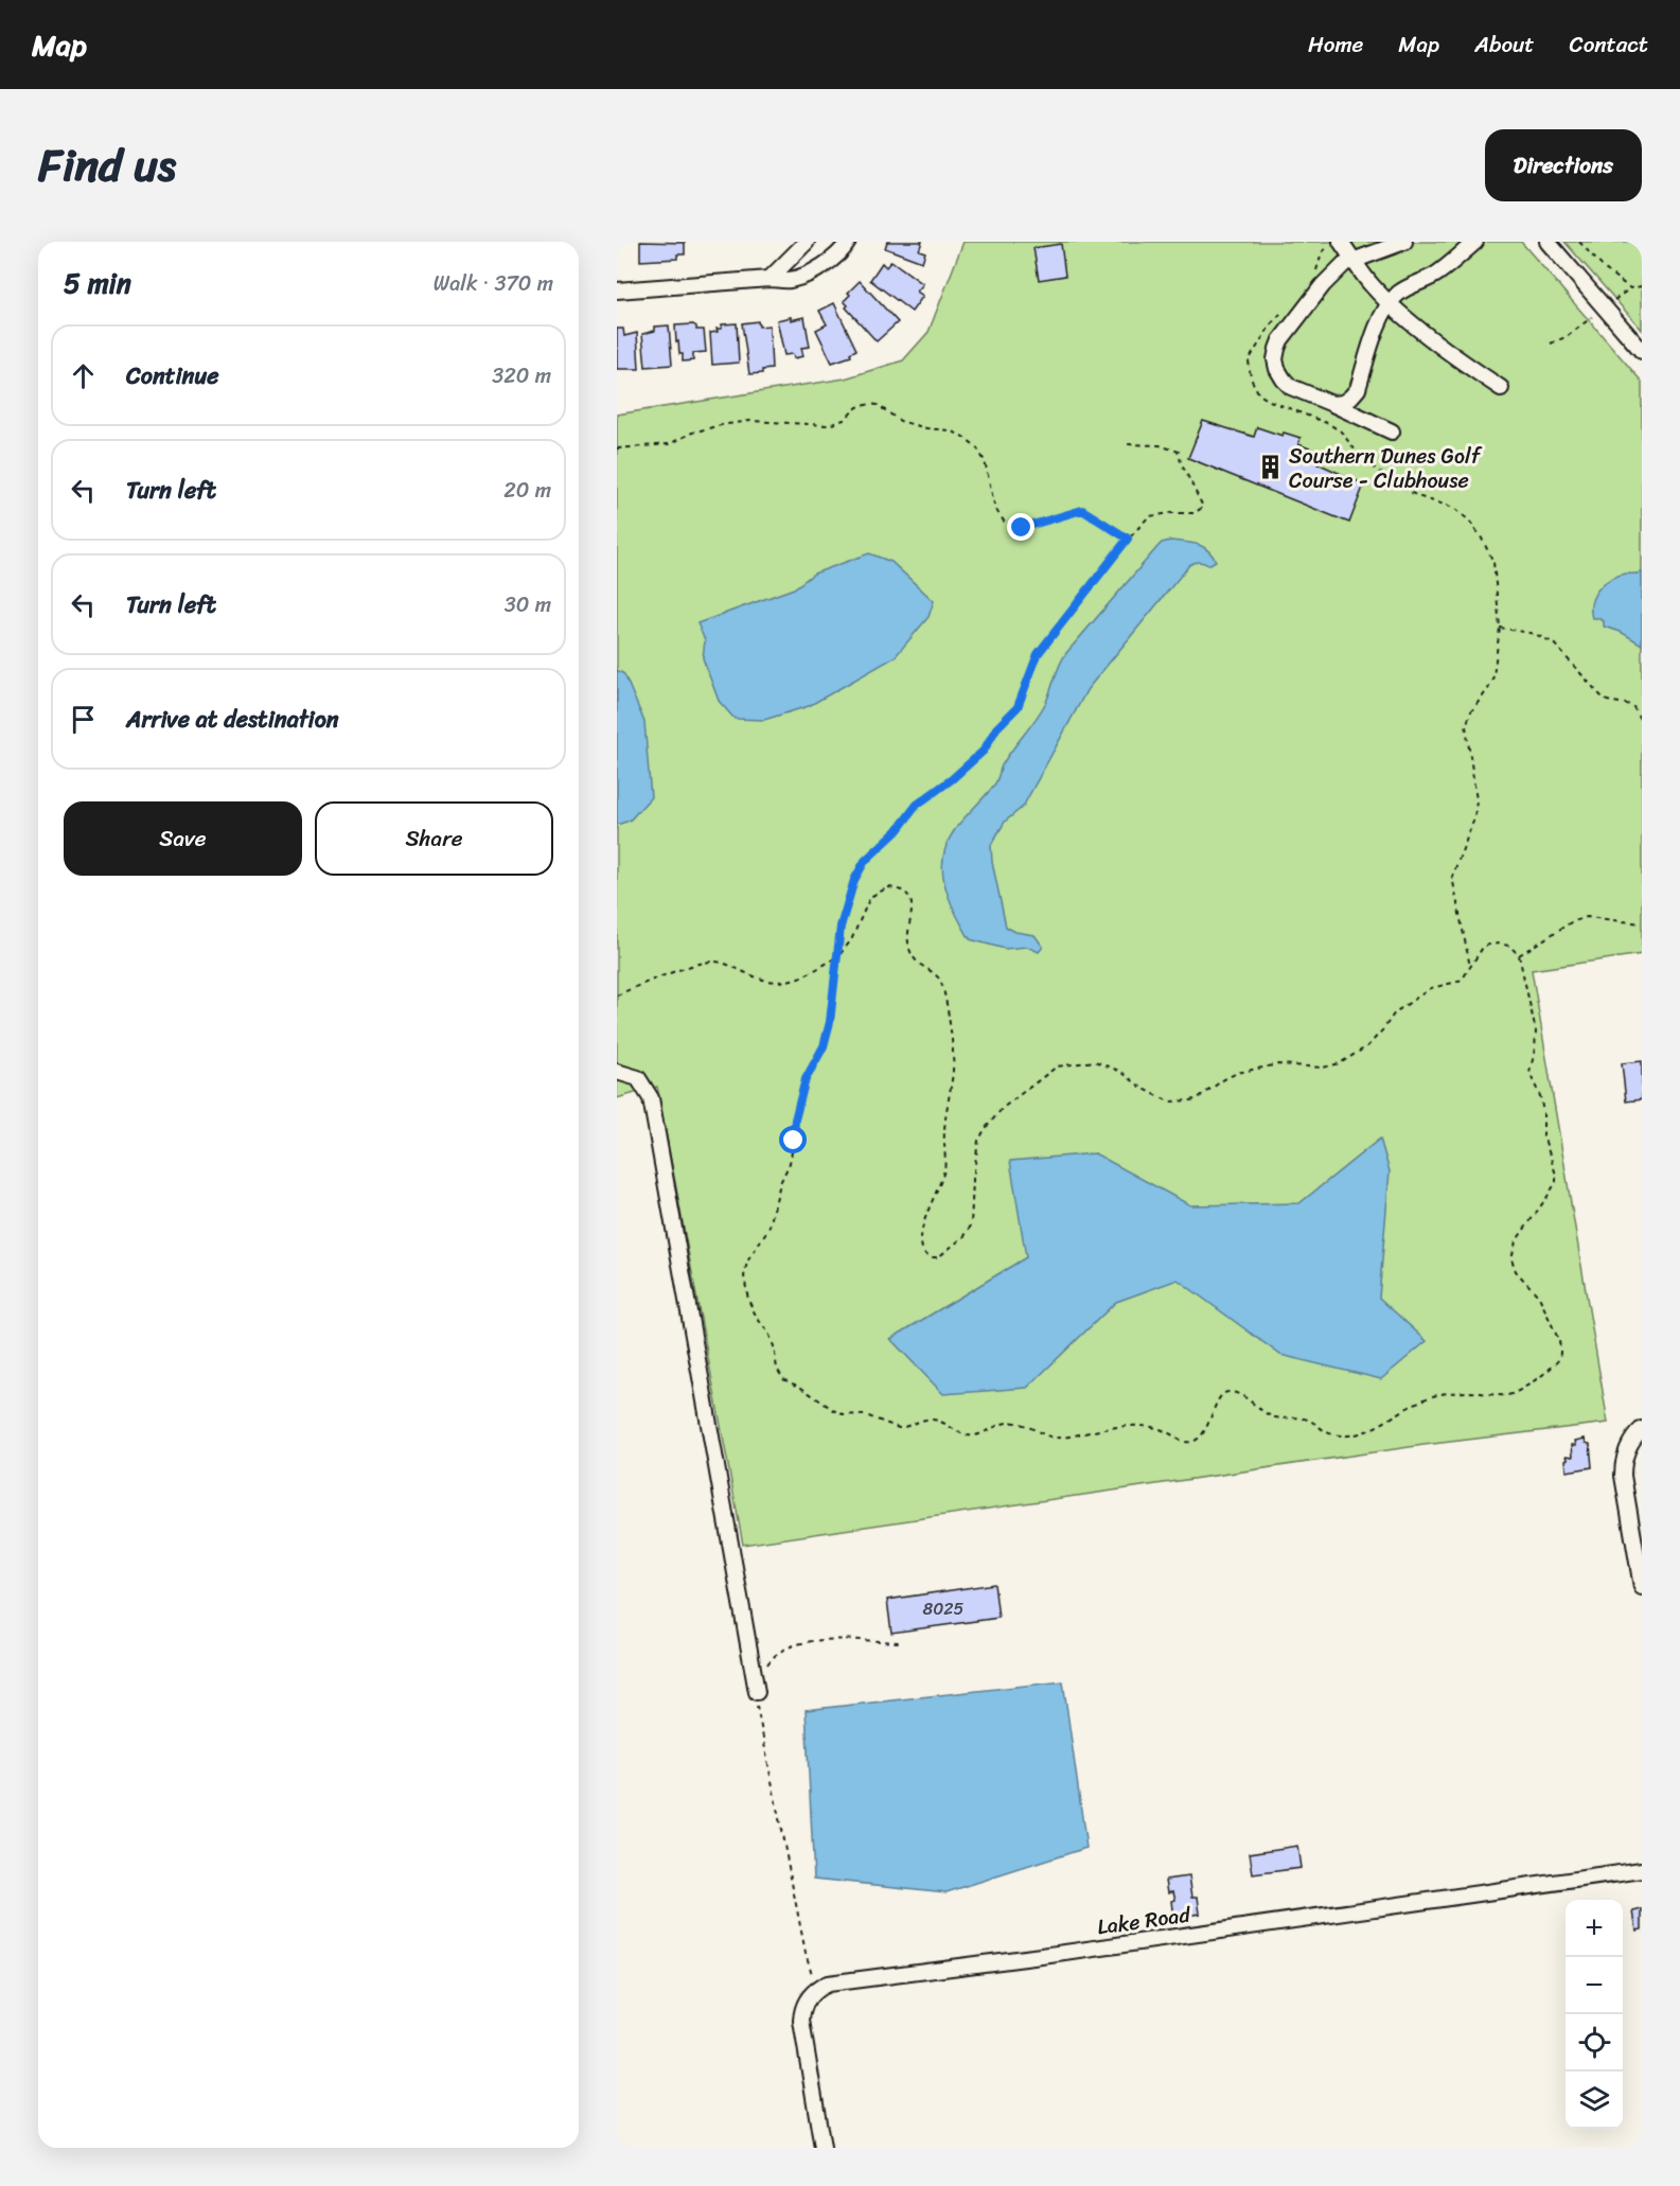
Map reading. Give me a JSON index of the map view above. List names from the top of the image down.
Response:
{
  "streets": {
    "street": ["Lake Road"]
  },
  "places": {
    "building": ["Southern Dunes Golf Course - Clubhouse"]
  },
  "house_numbers": ["8025"],
  "page": {
    "header": "Map",
    "nav": [
      "Home",
      "Map",
      "About",
      "Contact"
    ],
    "title": "Find us",
    "buttons": [
      "Directions",
      ["Save", "Share"]
    ],
    "heading": ["5 min", "Walk · 370 m"],
    "list": [
      ["Continue", "320 m"],
      ["Turn left", "20 m"],
      ["Turn left", "30 m"],
      "Arrive at destination"
    ],
    "map_buttons": ["+", "−"]
  }
}
